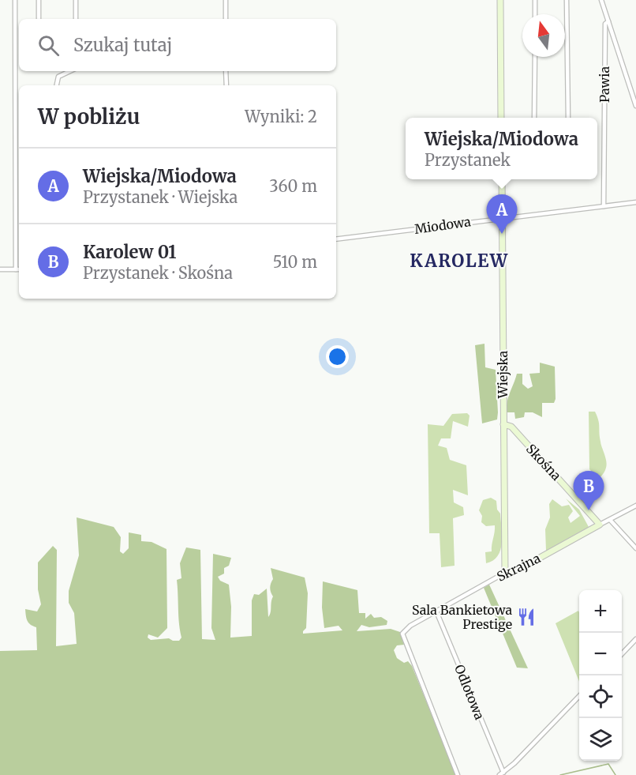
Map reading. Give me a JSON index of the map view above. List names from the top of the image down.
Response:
{
  "streets": {
    "street": [
      "Pawia",
      "Miodowa",
      "Wiejska",
      "Skośna",
      "Skrajna",
      "Odlotowa"
    ]
  },
  "crossings": [
    ["Pawia", "Miodowa"],
    ["Miodowa", "Wiejska"],
    ["Wiejska", "Skośna"],
    ["Wiejska", "Skrajna"],
    ["Skośna", "Skrajna"],
    ["Skrajna", "Odlotowa"]
  ],
  "districts": ["KAROLEW"],
  "places": {
    "restaurant": ["Sala Bankietowa Prestige"]
  },
  "north": "top",
  "page": {
    "search": "Szukaj tutaj",
    "heading": ["W pobliżu", "Wyniki: 2"],
    "popup": ["Wiejska/Miodowa", "Przystanek"],
    "list": [
      {
        "mark": "A",
        "name": "Wiejska/Miodowa",
        "note": "Przystanek · Wiejska",
        "value": "360 m"
      },
      {
        "mark": "B",
        "name": "Karolew 01",
        "note": "Przystanek · Skośna",
        "value": "510 m"
      }
    ],
    "pins": ["A", "B"],
    "map_buttons": ["+", "−"]
  }
}
